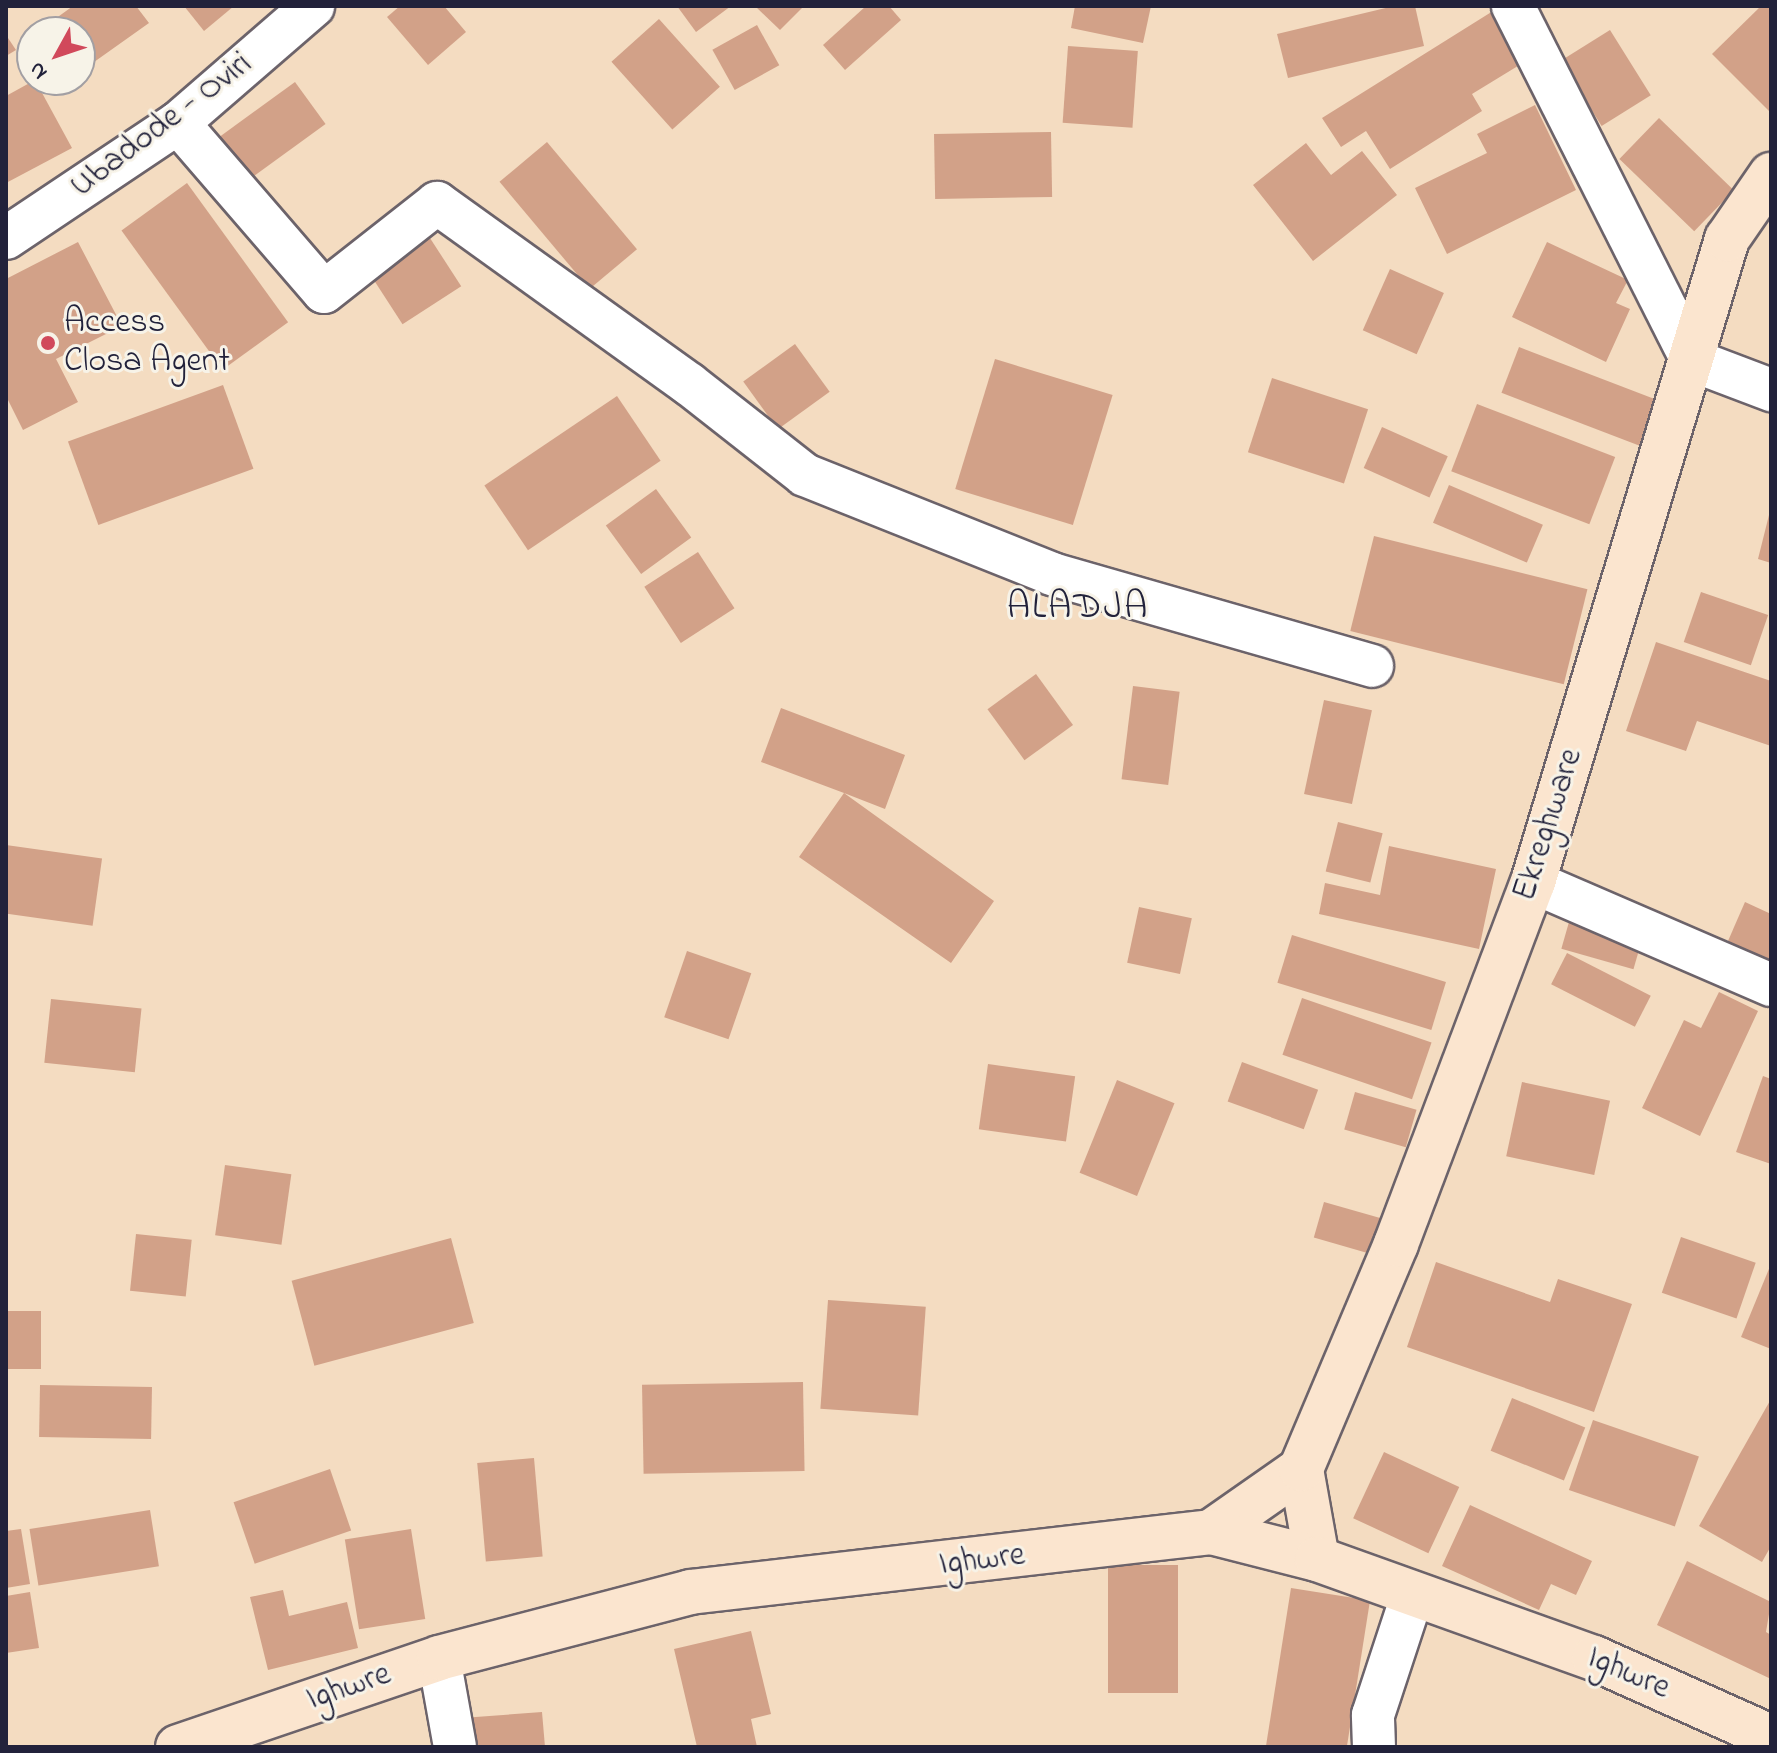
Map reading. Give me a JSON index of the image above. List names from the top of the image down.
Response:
{
  "streets": {
    "street": ["Ubadode - Oviri", "Ekreghware", "Ighwre"]
  },
  "districts": ["ALADJA"],
  "places": ["Access Closa Agent"],
  "north": "bottom left"
}
